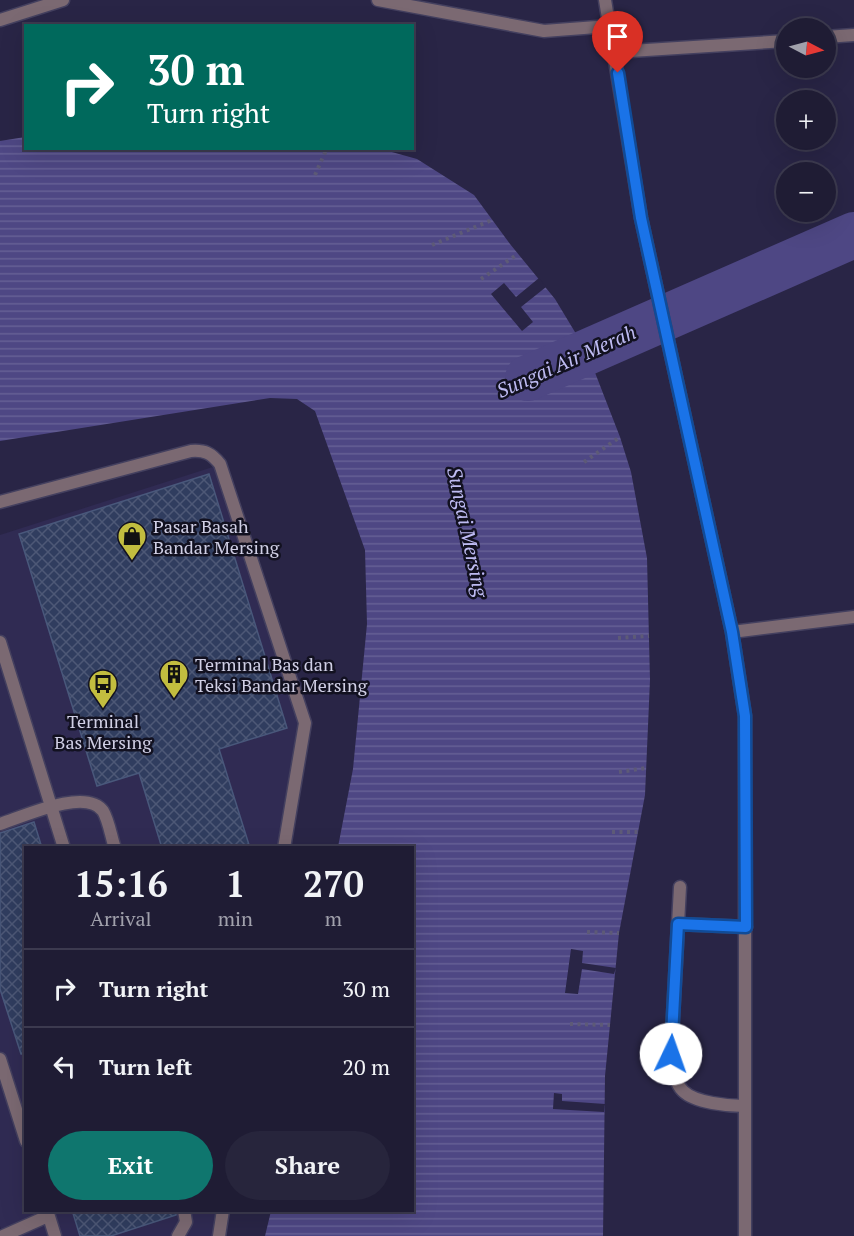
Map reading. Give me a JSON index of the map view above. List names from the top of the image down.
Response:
{
  "water": ["Sungai Air Merah", "Sungai Mersing"],
  "places": {
    "shop": ["Pasar Basah Bandar Mersing"],
    "building": ["Terminal Bas dan Teksi Bandar Mersing"],
    "bus stop": ["Terminal Bas Mersing"]
  },
  "north": "right",
  "page": {
    "map_buttons": ["+", "−"],
    "turn": ["30 m", "Turn right"],
    "eta": [
      "15:16",
      "Arrival",
      "1",
      "min",
      "270",
      "m"
    ],
    "list": [
      {
        "name": "Turn right",
        "value": "30 m"
      },
      {
        "name": "Turn left",
        "value": "20 m"
      }
    ],
    "buttons": ["Exit", "Share"]
  }
}
